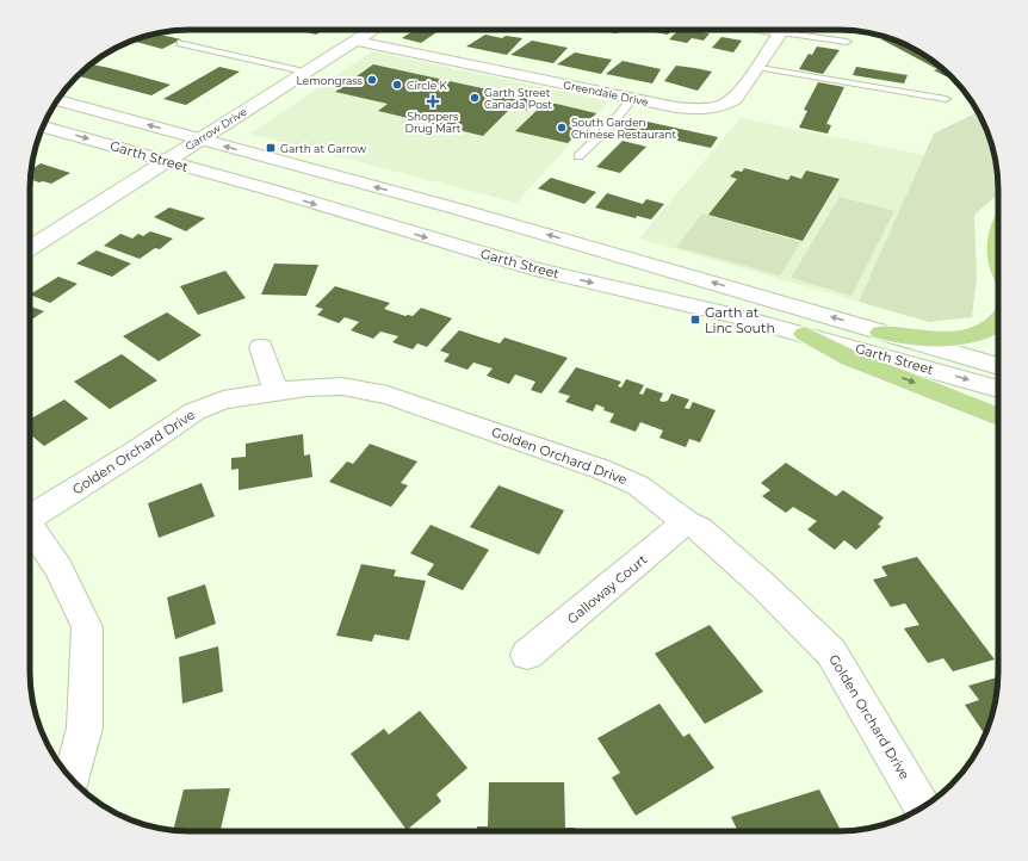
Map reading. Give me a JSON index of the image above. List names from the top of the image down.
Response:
{
  "streets": {
    "street": [
      "Greendale Drive",
      "Garrow Drive",
      "Garth Street",
      "Golden Orchard Drive",
      "Galloway Court"
    ]
  },
  "crossings": [
    ["Greendale Drive", "Garrow Drive"],
    ["Garrow Drive", "Garth Street"],
    ["Golden Orchard Drive", "Galloway Court"]
  ],
  "places": {
    "other": [
      "Lemongrass",
      "Circle K",
      "Garth Street Canada Post",
      "South Garden Chinese Restaurant"
    ],
    "health": ["Shoppers Drug Mart"],
    "transit": ["Garth at Garrow", "Garth at Linc South"]
  }
}
